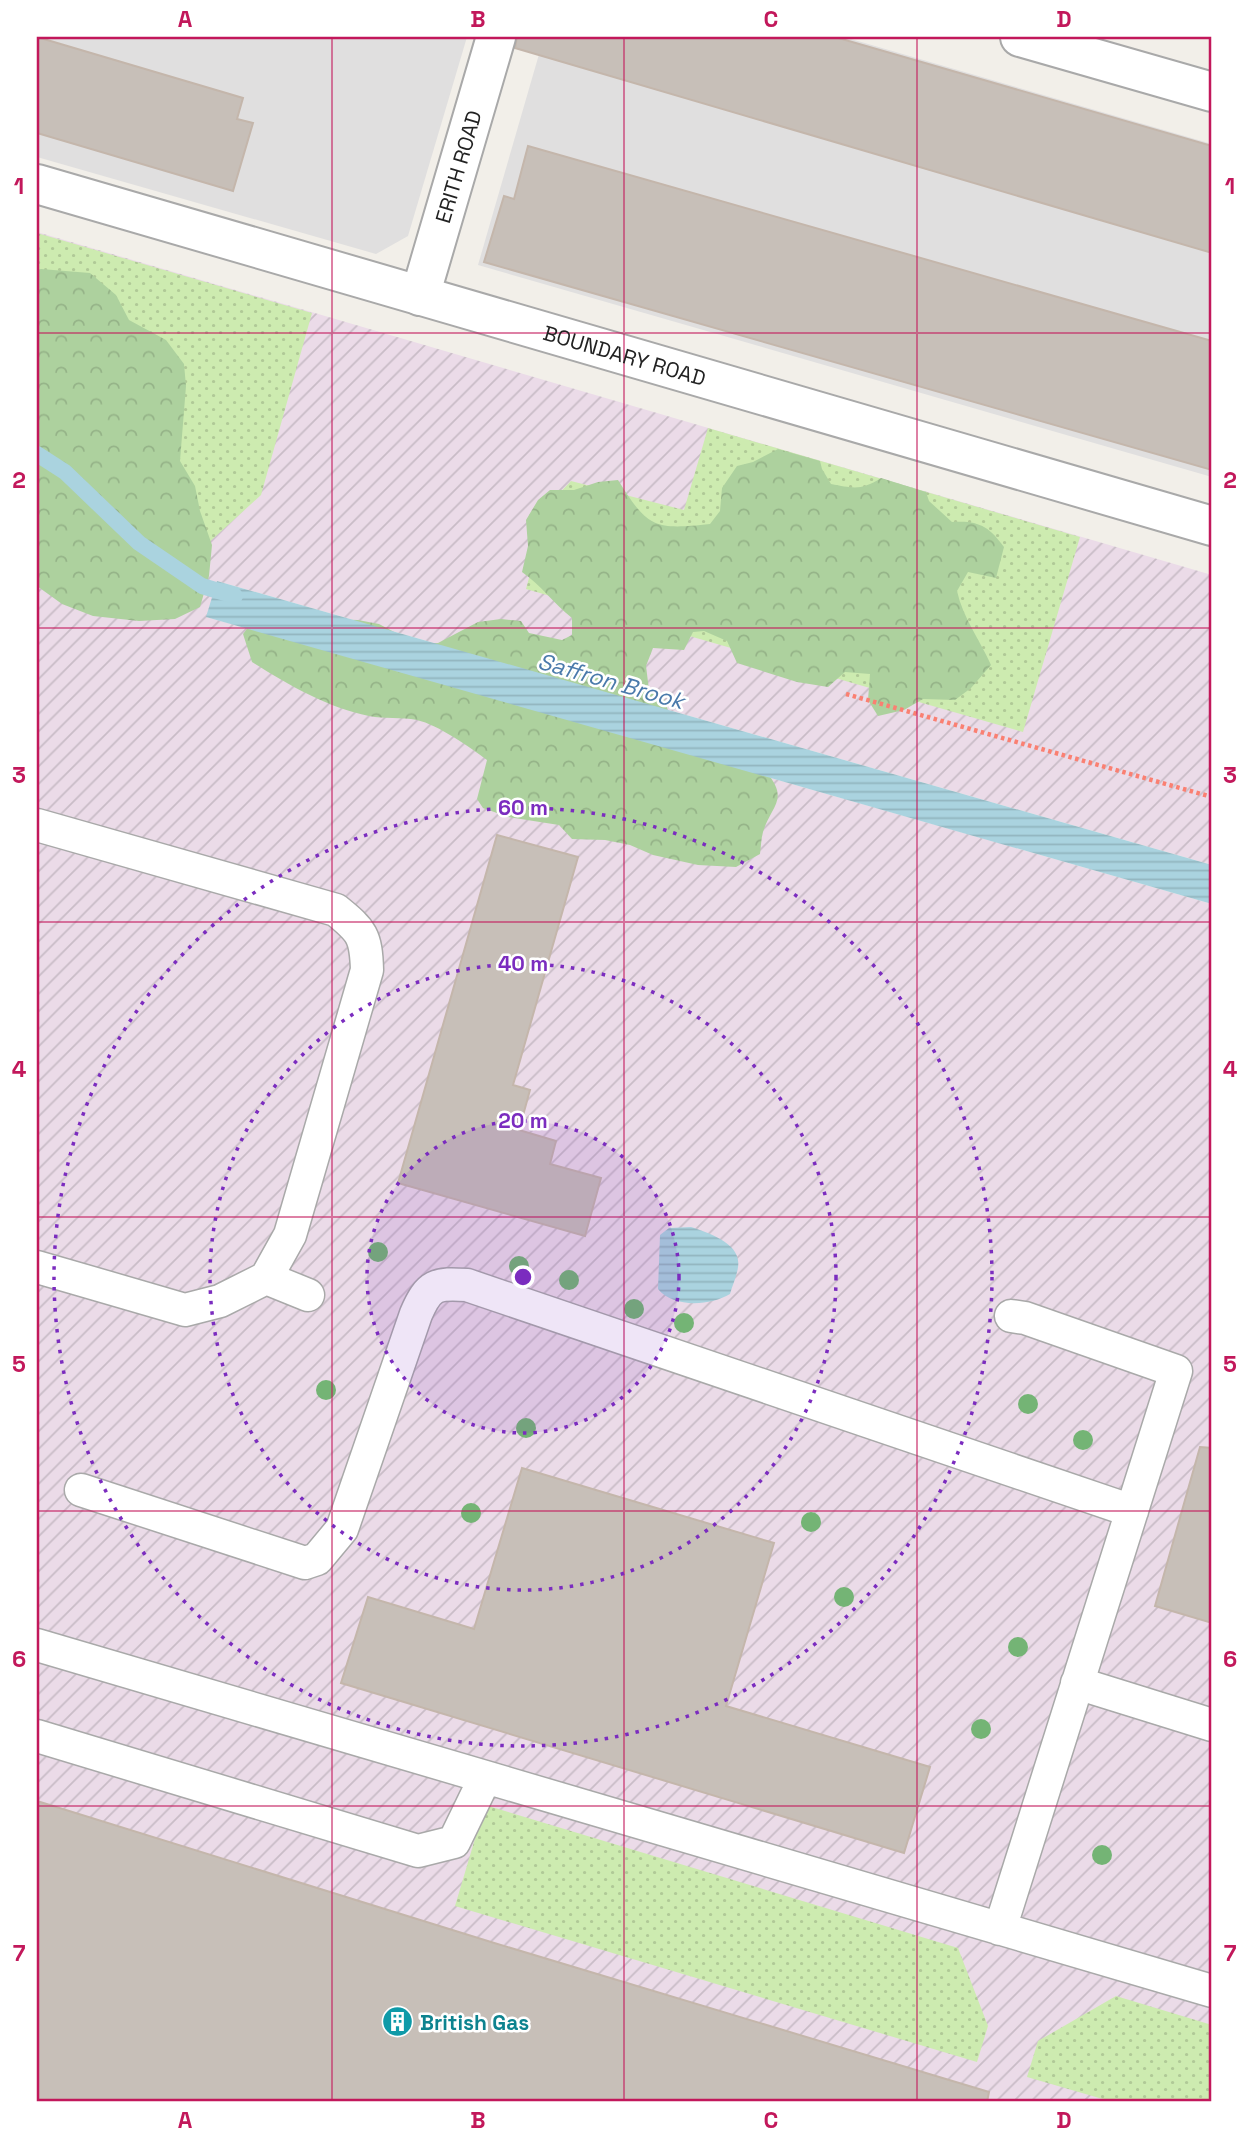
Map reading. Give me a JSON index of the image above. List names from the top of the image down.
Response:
{
  "streets": {
    "street": ["ERITH ROAD", "BOUNDARY ROAD"]
  },
  "crossings": [
    ["ERITH ROAD", "BOUNDARY ROAD"]
  ],
  "water": ["Saffron Brook"],
  "places": {
    "building": ["British Gas"]
  },
  "grid": {
    "columns": [
      "A",
      "B",
      "C",
      "D"
    ],
    "rows": [
      "1",
      "2",
      "3",
      "4",
      "5",
      "6",
      "7"
    ]
  },
  "rings": ["60 m", "40 m", "20 m"]
}
